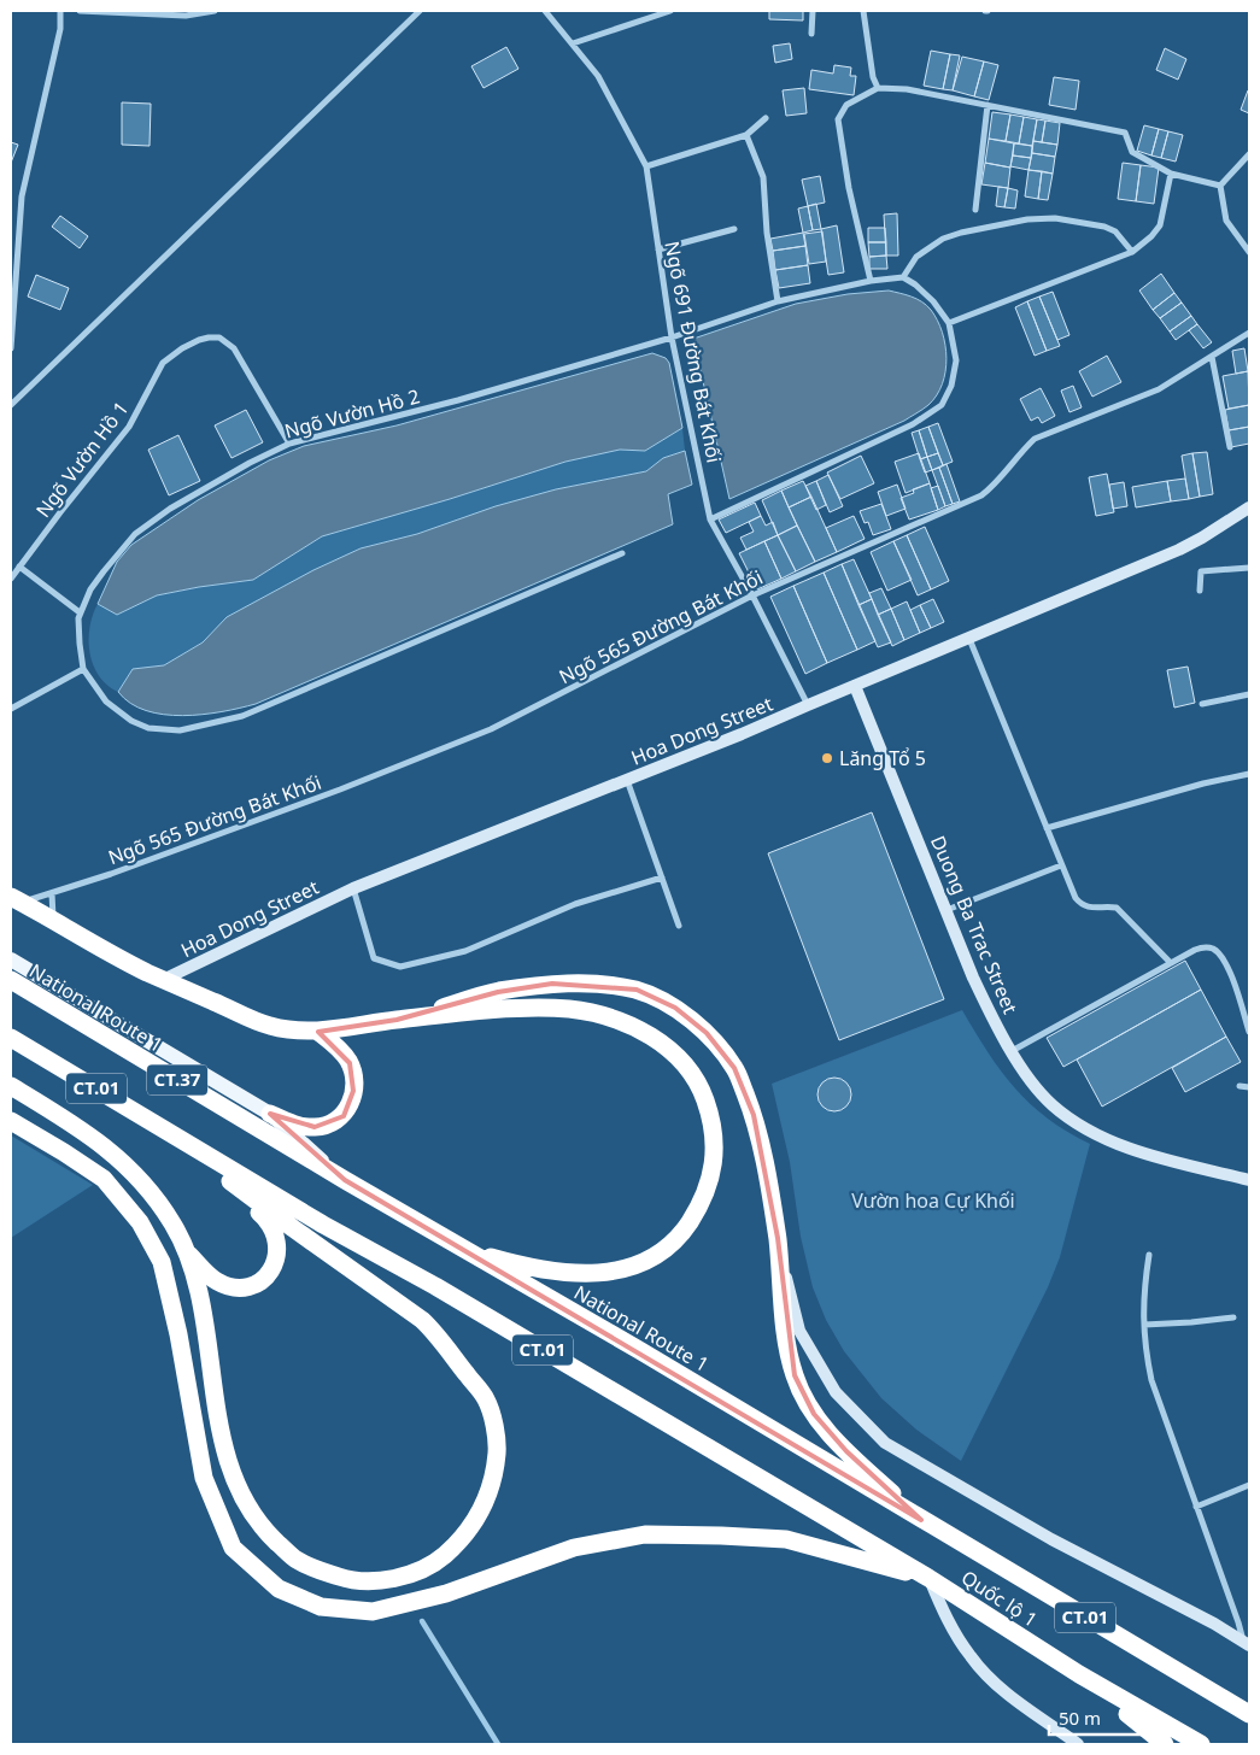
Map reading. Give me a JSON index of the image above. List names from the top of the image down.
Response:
{
  "streets": {
    "highway": [
      "National Route 1",
      "CT.37",
      "CT.01",
      "Quốc lộ 1"
    ],
    "street": [
      "Ngõ 691 Đường Bát Khối",
      "Ngõ Vườn Hồ 2",
      "Ngõ Vườn Hồ 1",
      "Ngõ 565 Đường Bát Khối",
      "Hoa Dong Street",
      "Duong Ba Trac Street"
    ]
  },
  "crossings": [
    ["Ngõ 691 Đường Bát Khối", "Ngõ Vườn Hồ 2"],
    ["Ngõ 691 Đường Bát Khối", "Ngõ 565 Đường Bát Khối"],
    ["Ngõ 691 Đường Bát Khối", "Hoa Dong Street"],
    ["Ngõ Vườn Hồ 2", "Ngõ Vườn Hồ 1"],
    ["Hoa Dong Street", "Duong Ba Trac Street"],
    ["CT.01", "Quốc lộ 1"]
  ],
  "parks": ["Vườn hoa Cự Khối"],
  "places": ["Lăng Tổ 5"],
  "scale_bar": "50 m"
}
